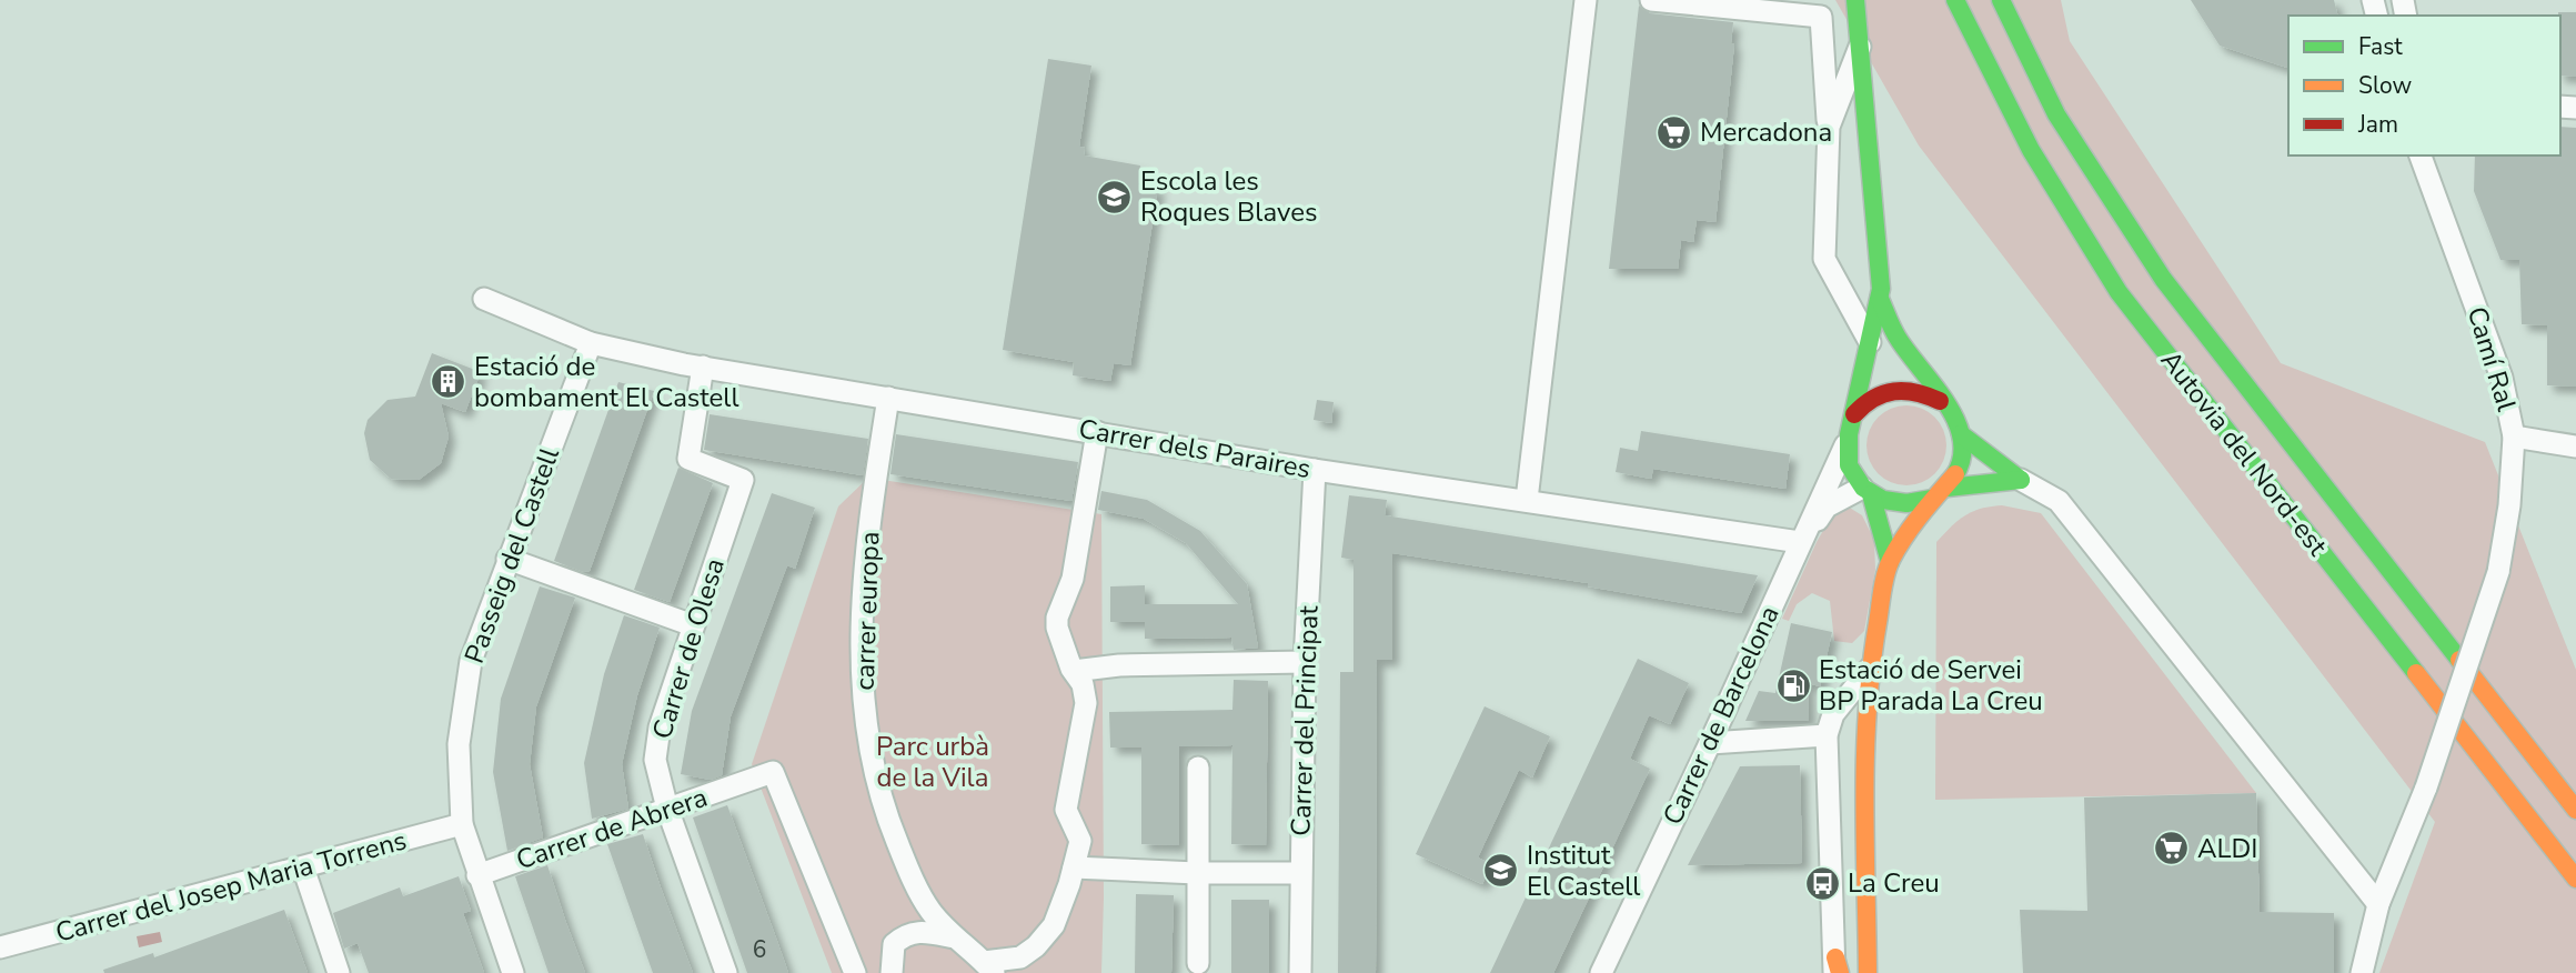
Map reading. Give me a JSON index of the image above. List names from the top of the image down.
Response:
{
  "streets": {
    "main road": ["Autovia del Nord-est"],
    "street": [
      "Camí Ral",
      "Carrer dels Paraires",
      "Passeig del Castell",
      "carrer europa",
      "Carrer de Olesa",
      "Carrer de Barcelona",
      "Carrer del Principat",
      "Carrer de Abrera",
      "Carrer del Josep Maria Torrens"
    ]
  },
  "crossings": [
    ["Carrer dels Paraires", "Passeig del Castell"],
    ["Carrer dels Paraires", "carrer europa"],
    ["Carrer dels Paraires", "Carrer de Olesa"],
    ["Carrer dels Paraires", "Carrer de Barcelona"],
    ["Carrer dels Paraires", "Carrer del Principat"],
    ["Passeig del Castell", "Carrer de Abrera"],
    ["Passeig del Castell", "Carrer del Josep Maria Torrens"],
    ["Carrer de Olesa", "Carrer de Abrera"]
  ],
  "parks": ["Parc urbà de la Vila"],
  "places": {
    "supermarket": ["Mercadona", "ALDI"],
    "school or university": ["Escola les Roques Blaves", "Institut El Castell"],
    "building": ["Estació de bombament El Castell"],
    "fuel station": ["Estació de Servei BP Parada La Creu"],
    "bus stop": ["La Creu"]
  },
  "house_numbers": ["6"],
  "legend": ["Fast", "Slow", "Jam"]
}
